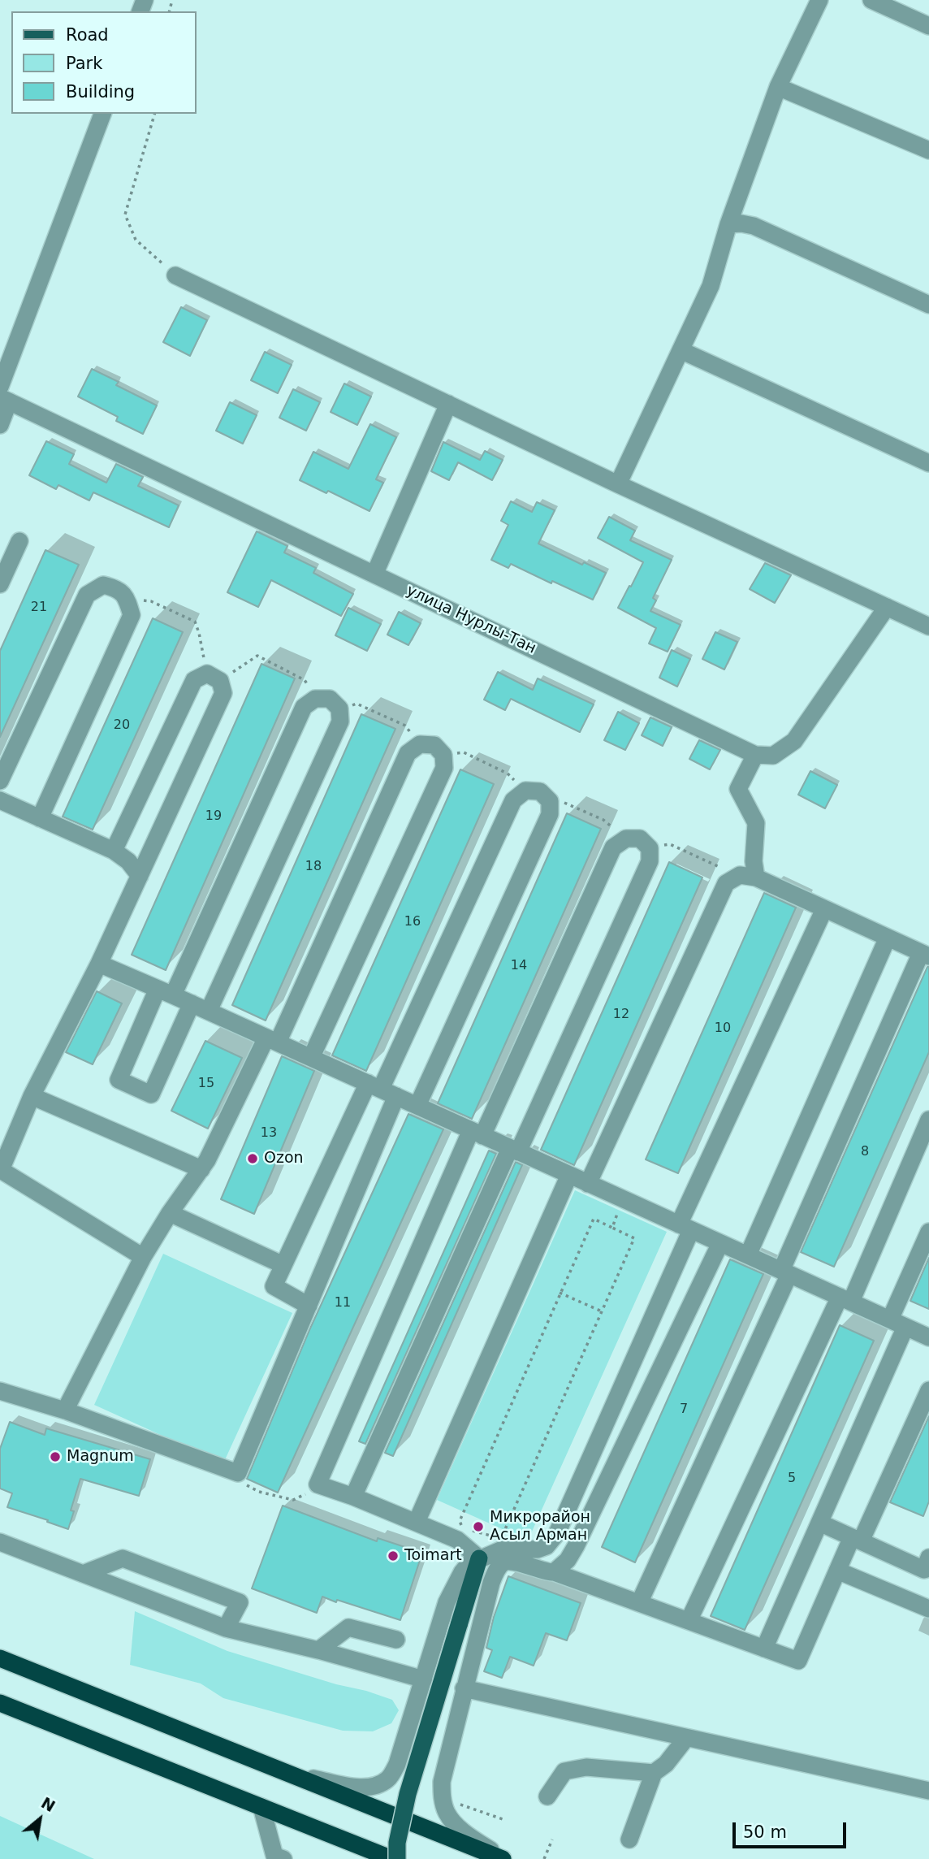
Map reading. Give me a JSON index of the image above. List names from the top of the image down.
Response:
{
  "streets": {
    "street": ["улица Нурлы-Тан"]
  },
  "places": [
    "Ozon",
    "Magnum",
    "Микрорайон Асыл Арман",
    "Toimart"
  ],
  "house_numbers": [
    "21",
    "20",
    "19",
    "18",
    "16",
    "14",
    "12",
    "10",
    "15",
    "13",
    "8",
    "11",
    "7",
    "5"
  ],
  "legend": ["Road", "Park", "Building"],
  "scale_bar": "50 m",
  "north": "top right"
}
